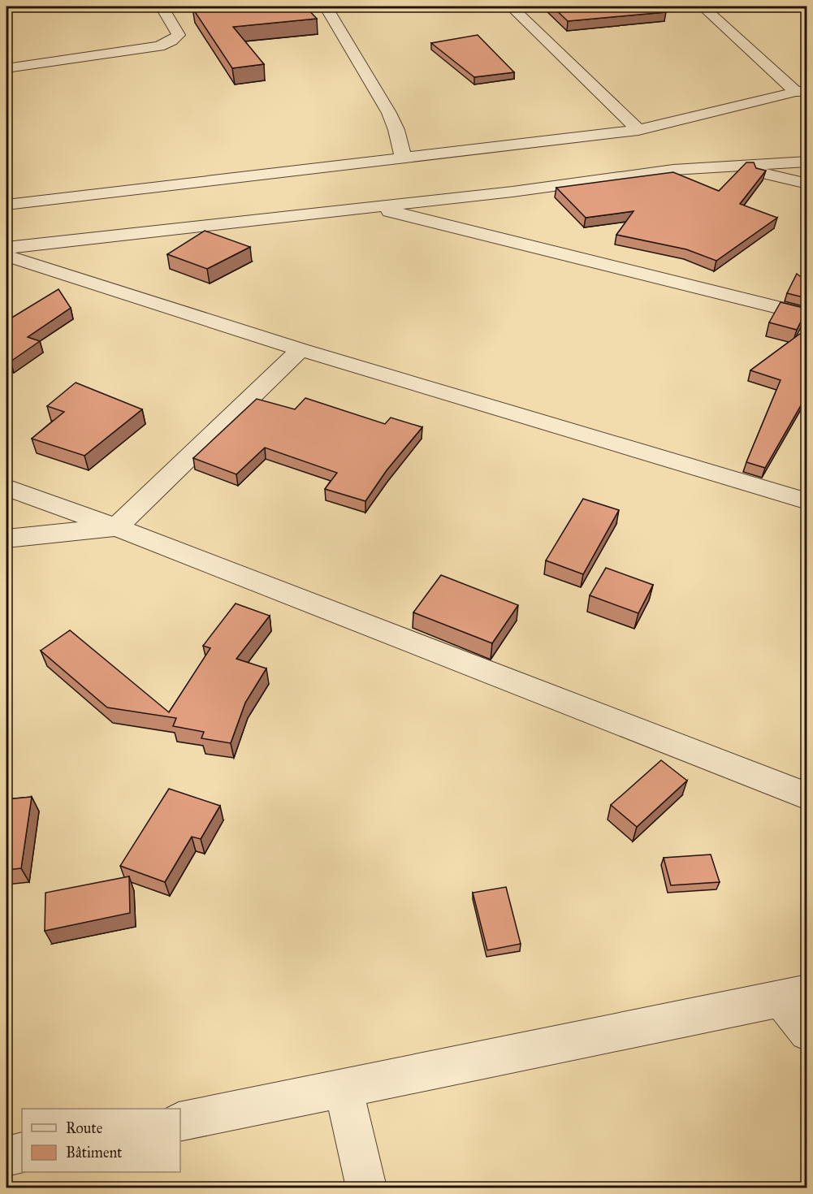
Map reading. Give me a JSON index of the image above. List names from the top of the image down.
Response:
{
  "legend": ["Route", "Bâtiment"]
}
